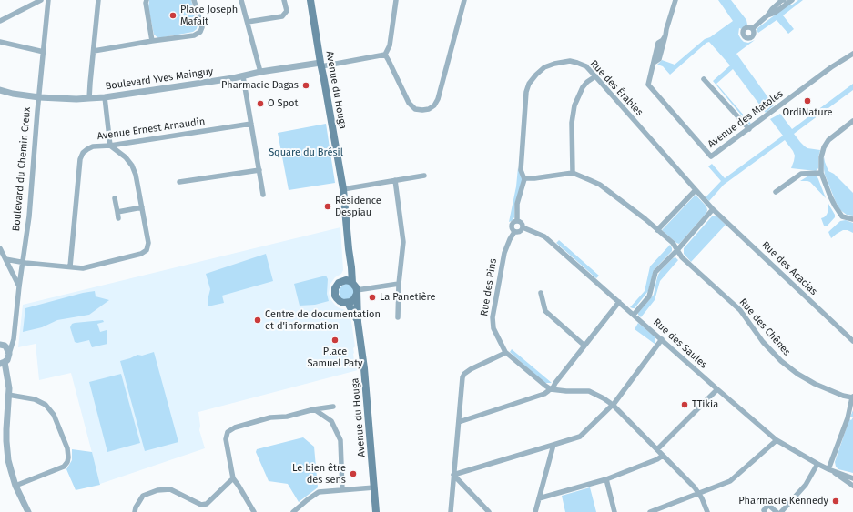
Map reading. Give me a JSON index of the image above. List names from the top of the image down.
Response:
{
  "streets": {
    "main road": ["Avenue du Houga"],
    "street": [
      "Boulevard Yves Mainguy",
      "Rue des Érables",
      "Avenue des Matoles",
      "Avenue Ernest Arnaudin",
      "Boulevard du Chemin Creux",
      "Rue des Acacias",
      "Rue des Pins",
      "Rue des Chênes",
      "Rue des Saules"
    ]
  },
  "crossings": [
    ["Boulevard Yves Mainguy", "Avenue du Houga"],
    ["Boulevard Yves Mainguy", "Boulevard du Chemin Creux"],
    ["Rue des Érables", "Rue des Acacias"],
    ["Rue des Érables", "Rue des Pins"],
    ["Rue des Érables", "Rue des Saules"],
    ["Rue des Pins", "Rue des Saules"]
  ],
  "parks": ["Square du Brésil"],
  "places": [
    "Place Joseph Mafait",
    "Pharmacie Dagas",
    "OrdiNature",
    "O Spot",
    "Résidence Despiau",
    "La Panetière",
    "Centre de documentation et d'information",
    "Place Samuel Paty",
    "TTikia",
    "Le bien être des sens",
    "Pharmacie Kennedy"
  ]
}
